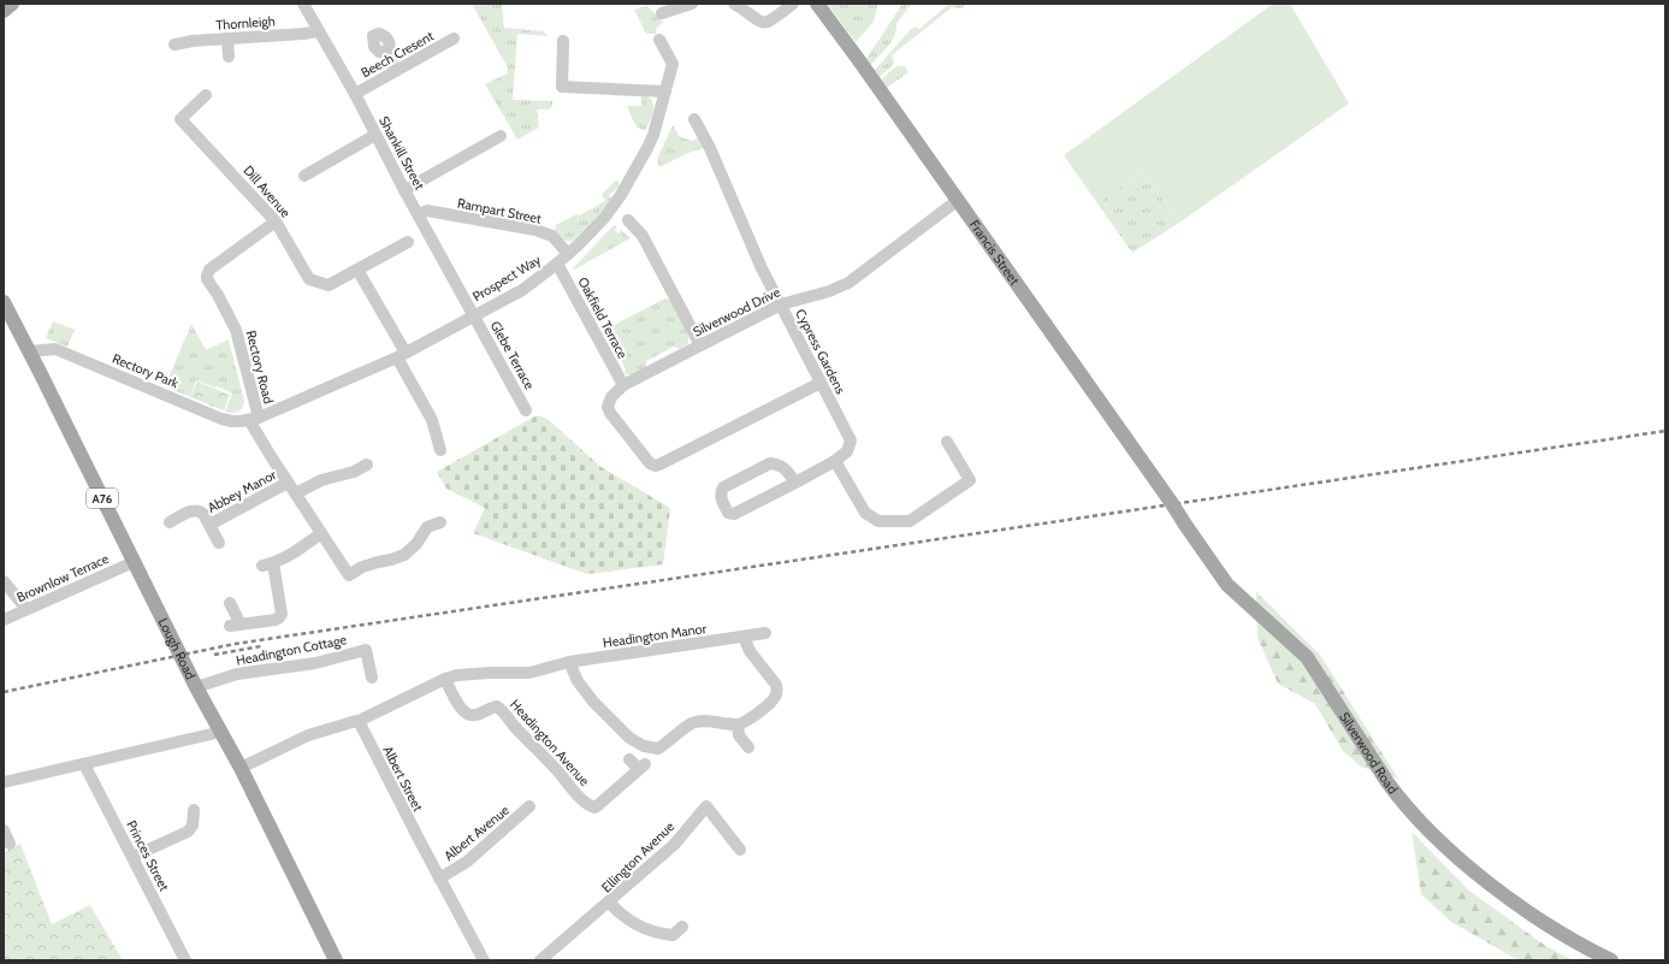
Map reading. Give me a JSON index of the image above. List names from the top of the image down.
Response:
{
  "streets": {
    "main road": [
      "Francis Street",
      "A76",
      "Lough Road",
      "Silverwood Road"
    ],
    "street": [
      "Thornleigh",
      "Beech Cresent",
      "Shankill Street",
      "Dill Avenue",
      "Rampart Street",
      "Prospect Way",
      "Silverwood Drive",
      "Oakfield Terrace",
      "Cypress Gardens",
      "Glebe Terrace",
      "Rectory Road",
      "Rectory Park",
      "Abbey Manor",
      "Brownlow Terrace",
      "Headington Manor",
      "Headington Cottage",
      "Headington Avenue",
      "Albert Street",
      "Albert Avenue",
      "Princes Street",
      "Ellington Avenue"
    ]
  },
  "crossings": [
    ["Thornleigh", "Shankill Street"],
    ["Beech Cresent", "Shankill Street"],
    ["Shankill Street", "Rampart Street"],
    ["Shankill Street", "Prospect Way"],
    ["Shankill Street", "Glebe Terrace"],
    ["Dill Avenue", "Rectory Road"],
    ["Rampart Street", "Prospect Way"],
    ["Francis Street", "Silverwood Drive"],
    ["Francis Street", "Silverwood Road"],
    ["Prospect Way", "Oakfield Terrace"],
    ["Prospect Way", "Glebe Terrace"],
    ["Prospect Way", "Rectory Road"],
    ["Prospect Way", "Rectory Park"],
    ["Silverwood Drive", "Oakfield Terrace"],
    ["Silverwood Drive", "Cypress Gardens"],
    ["Rectory Road", "Rectory Park"],
    ["Rectory Park", "Lough Road"],
    ["Brownlow Terrace", "Lough Road"],
    ["Headington Manor", "Headington Avenue"],
    ["Headington Manor", "Albert Street"],
    ["Lough Road", "Headington Cottage"],
    ["Albert Street", "Albert Avenue"]
  ]
}
